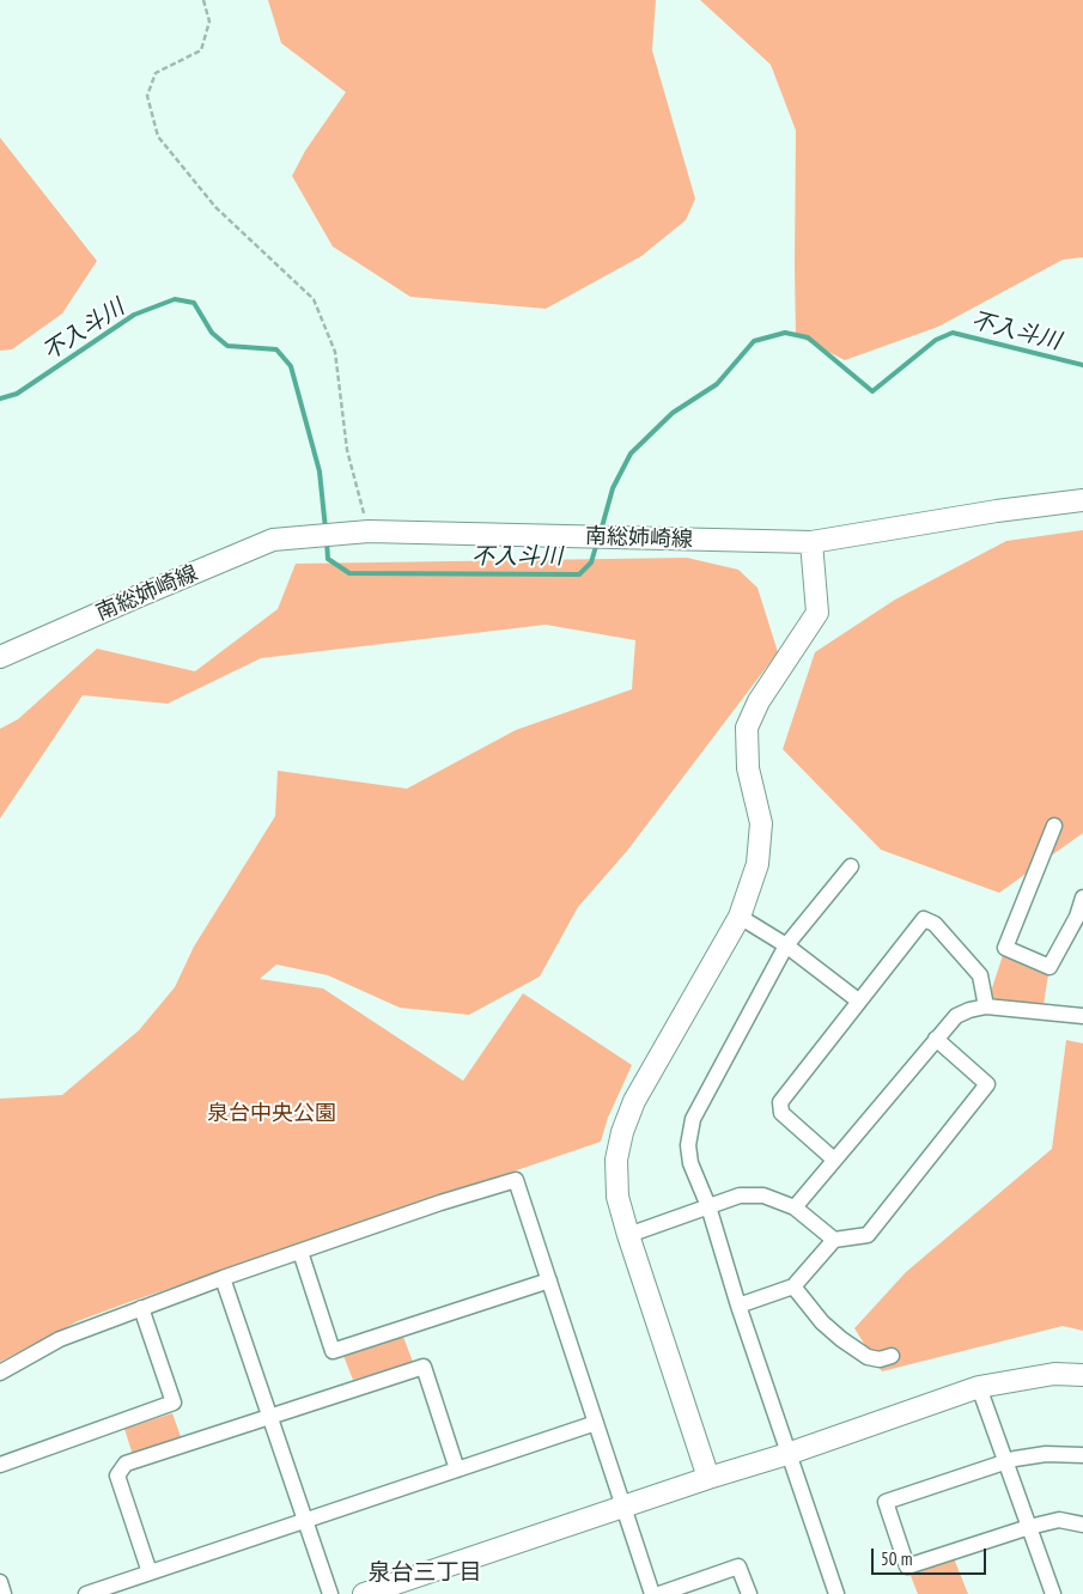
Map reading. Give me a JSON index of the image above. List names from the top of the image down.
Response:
{
  "streets": {
    "street": ["南総姉崎線"]
  },
  "districts": ["泉台三丁目"],
  "water": ["不入斗川"],
  "parks": ["泉台中央公園"],
  "scale_bar": "50 m"
}
